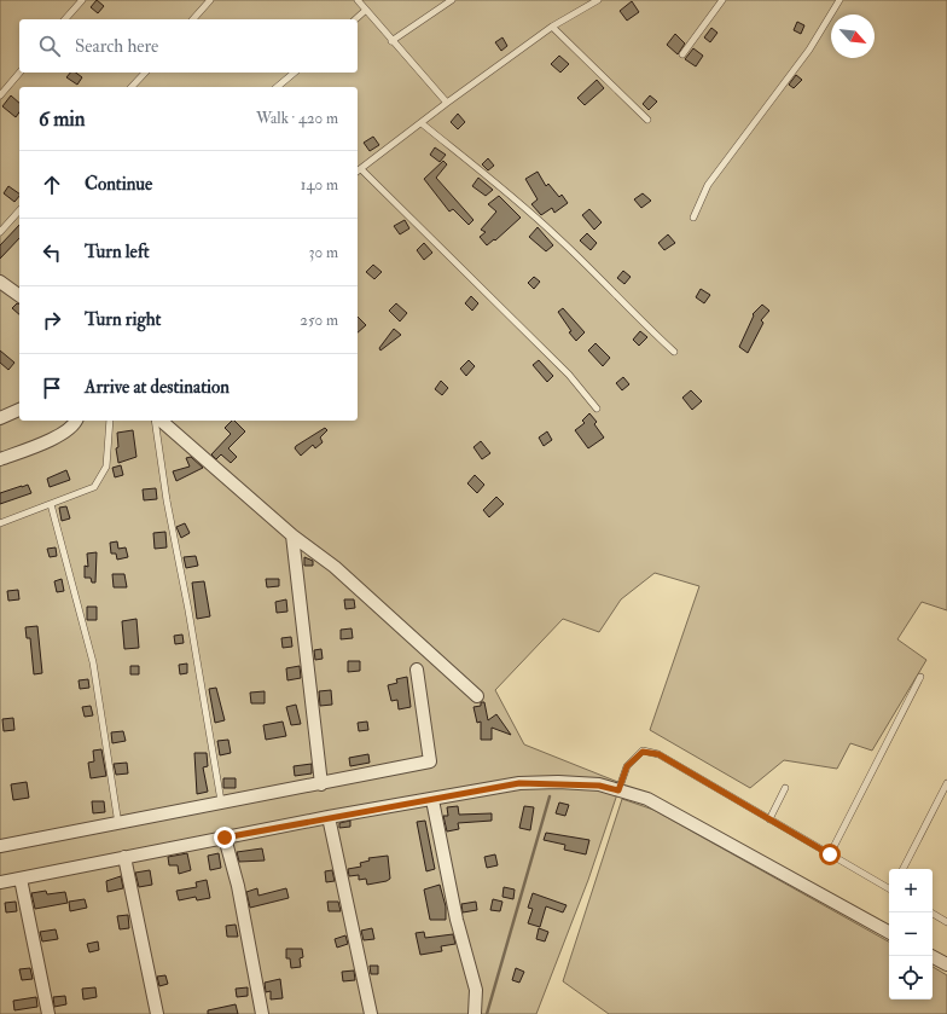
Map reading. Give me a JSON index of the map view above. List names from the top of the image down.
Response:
{
  "north": "bottom right",
  "page": {
    "search": "Search here",
    "heading": ["6 min", "Walk · 420 m"],
    "list": [
      ["Continue", "140 m"],
      ["Turn left", "30 m"],
      ["Turn right", "250 m"],
      "Arrive at destination"
    ],
    "map_buttons": ["+", "−"]
  }
}
